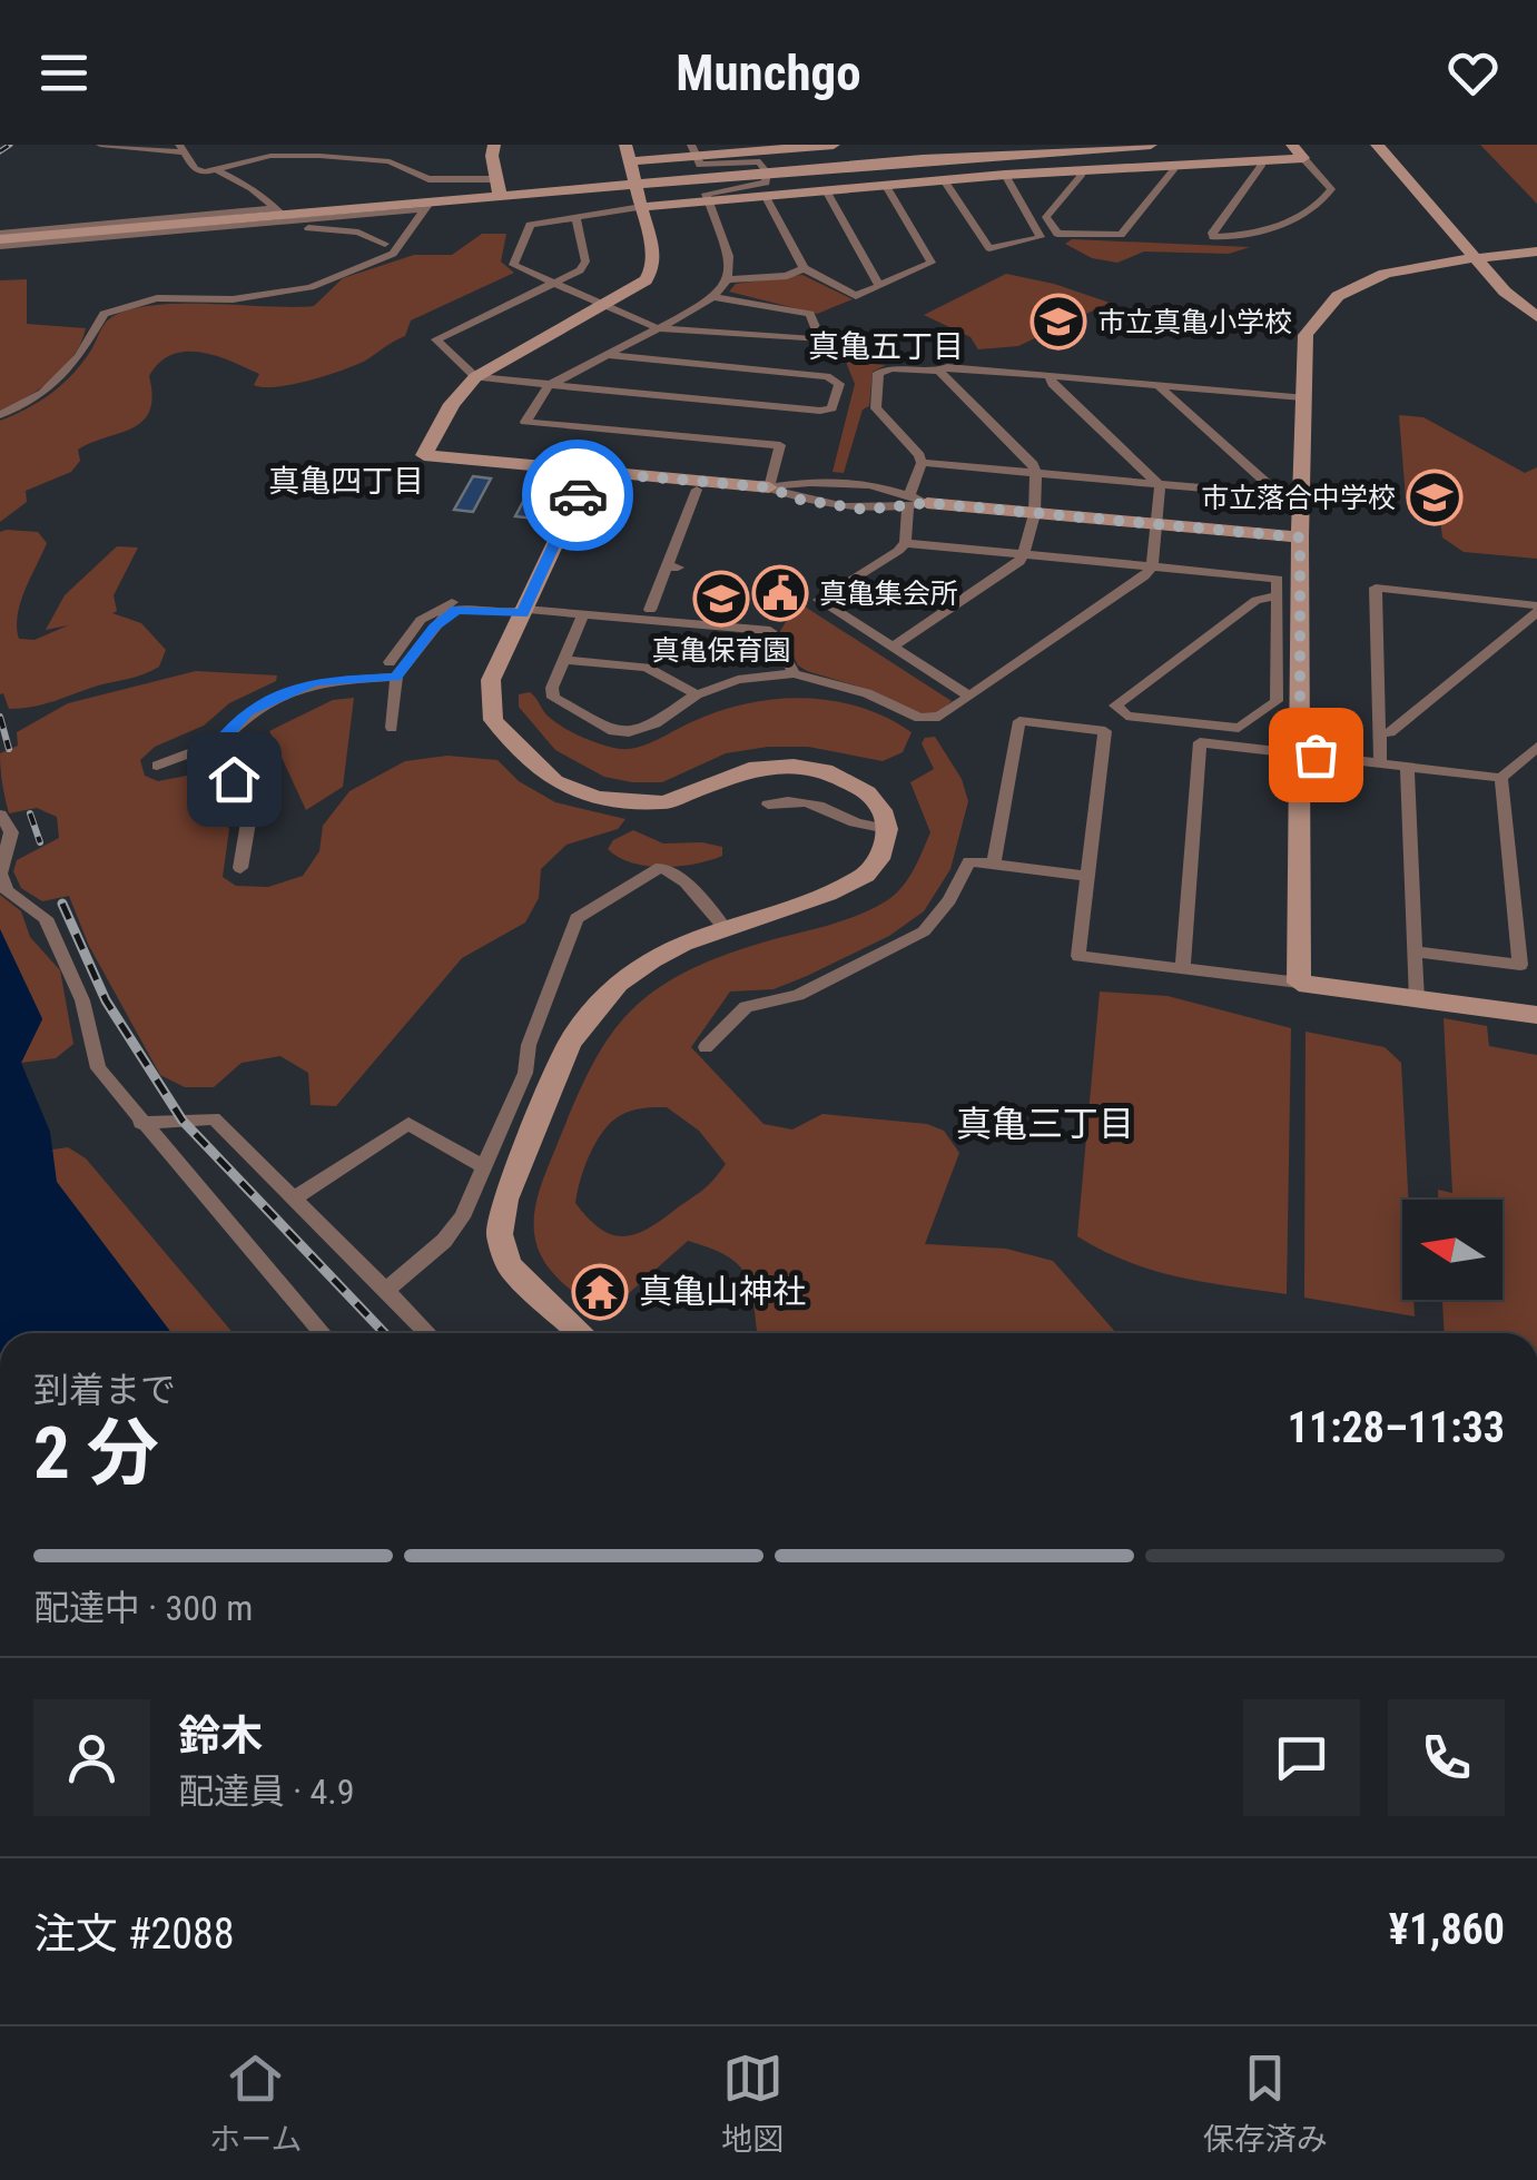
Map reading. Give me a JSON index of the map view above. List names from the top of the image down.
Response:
{
  "districts": ["真亀五丁目", "真亀四丁目", "真亀三丁目"],
  "places": {
    "school or university": ["市立真亀小学校", "市立落合中学校", "真亀保育園"],
    "public building": ["真亀集会所"],
    "temple": ["真亀山神社"]
  },
  "north": "left",
  "page": {
    "header": "Munchgo",
    "heading": ["2 分", "到着まで", "11:28–11:33"],
    "panel": [
      "鈴木",
      "配達員 · 4.9",
      "注文 #2088",
      "¥1,860"
    ],
    "bar": "配達中 · 300 m",
    "tabs": ["ホーム", "地図", "保存済み"]
  }
}
